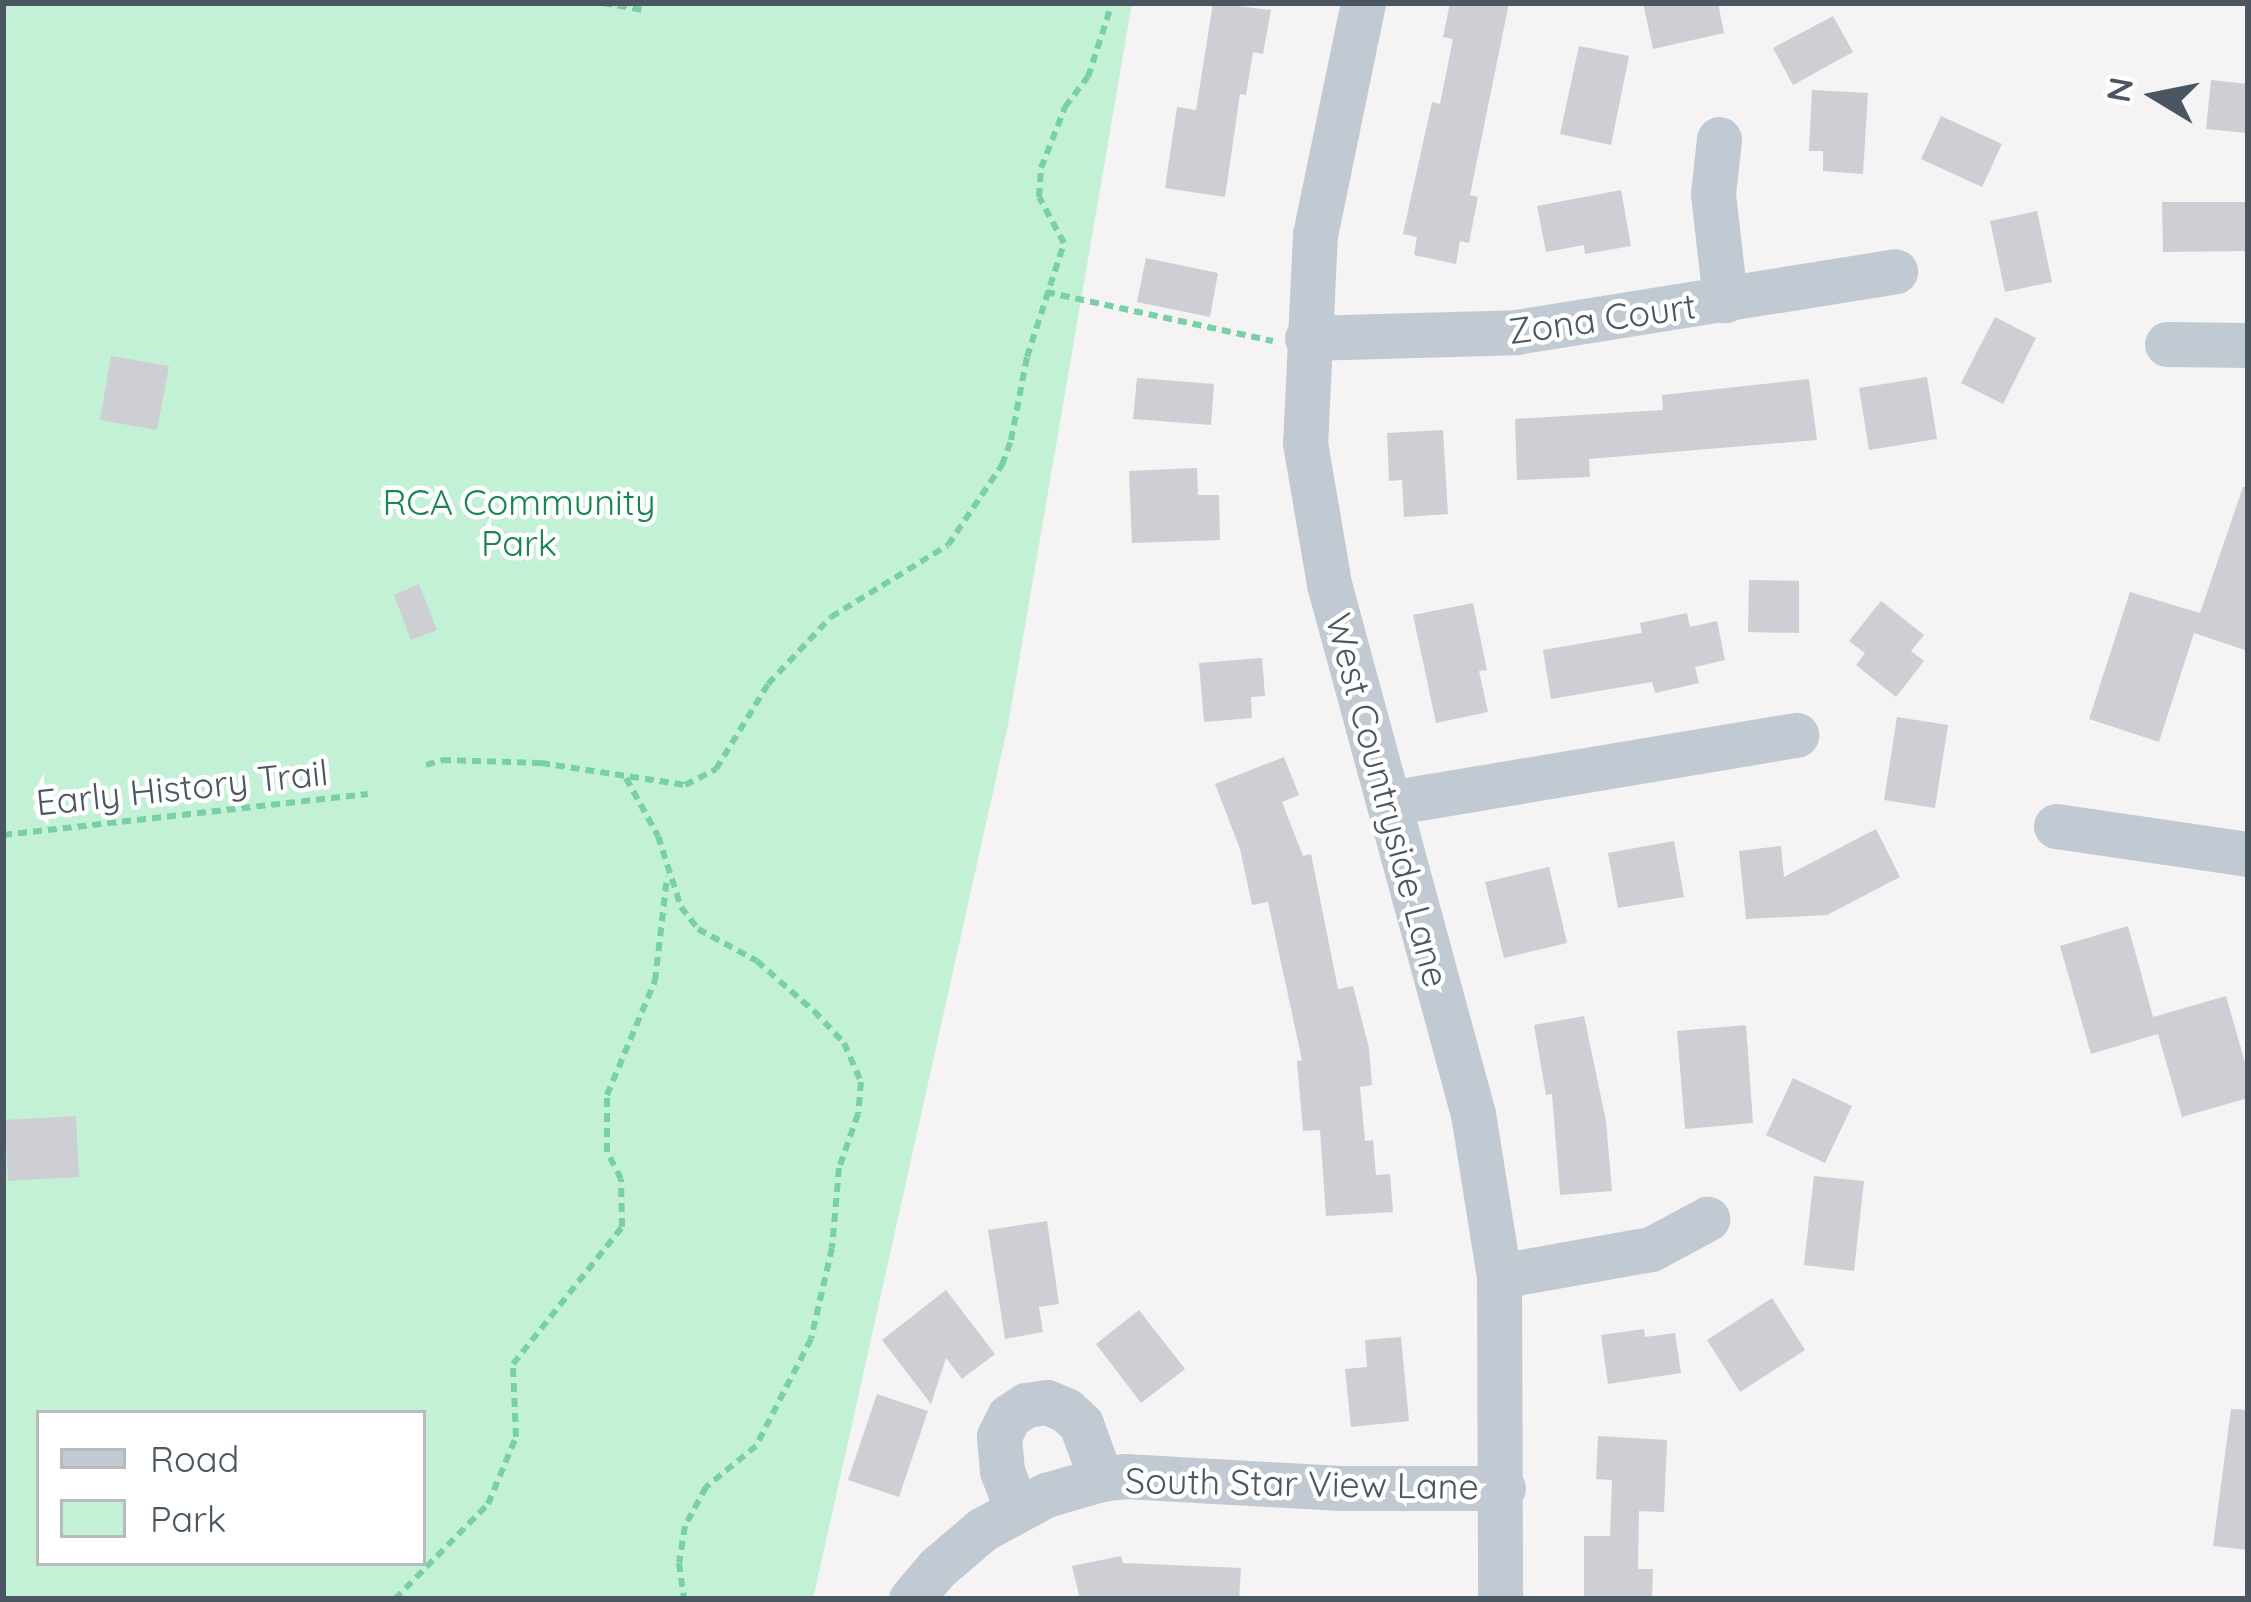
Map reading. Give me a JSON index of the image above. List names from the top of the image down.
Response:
{
  "streets": {
    "street": ["Zona Court", "West Countryside Lane", "South Star View Lane"],
    "path": ["Early History Trail"]
  },
  "crossings": [
    ["Zona Court", "West Countryside Lane"],
    ["West Countryside Lane", "South Star View Lane"]
  ],
  "parks": ["RCA Community Park"],
  "legend": ["Road", "Park"],
  "north": "left"
}
